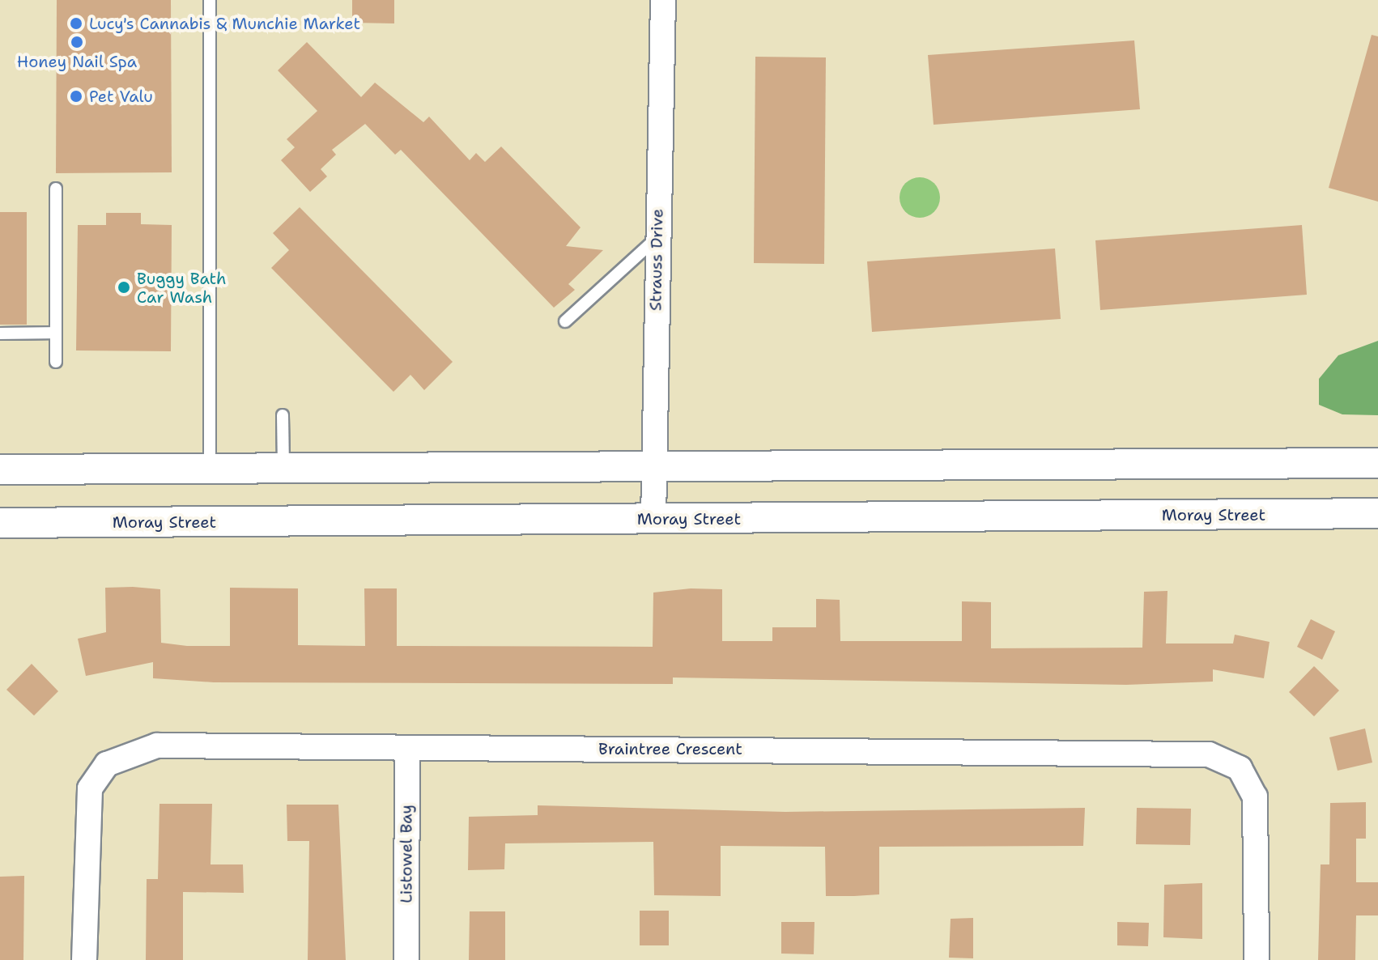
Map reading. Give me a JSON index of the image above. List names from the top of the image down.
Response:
{
  "streets": {
    "street": [
      "Strauss Drive",
      "Moray Street",
      "Braintree Crescent",
      "Listowel Bay"
    ]
  },
  "crossings": [
    ["Strauss Drive", "Moray Street"],
    ["Braintree Crescent", "Listowel Bay"]
  ],
  "places": [
    "Lucy's Cannabis & Munchie Market",
    "Honey Nail Spa",
    "Pet Valu",
    "Buggy Bath Car Wash"
  ]
}
